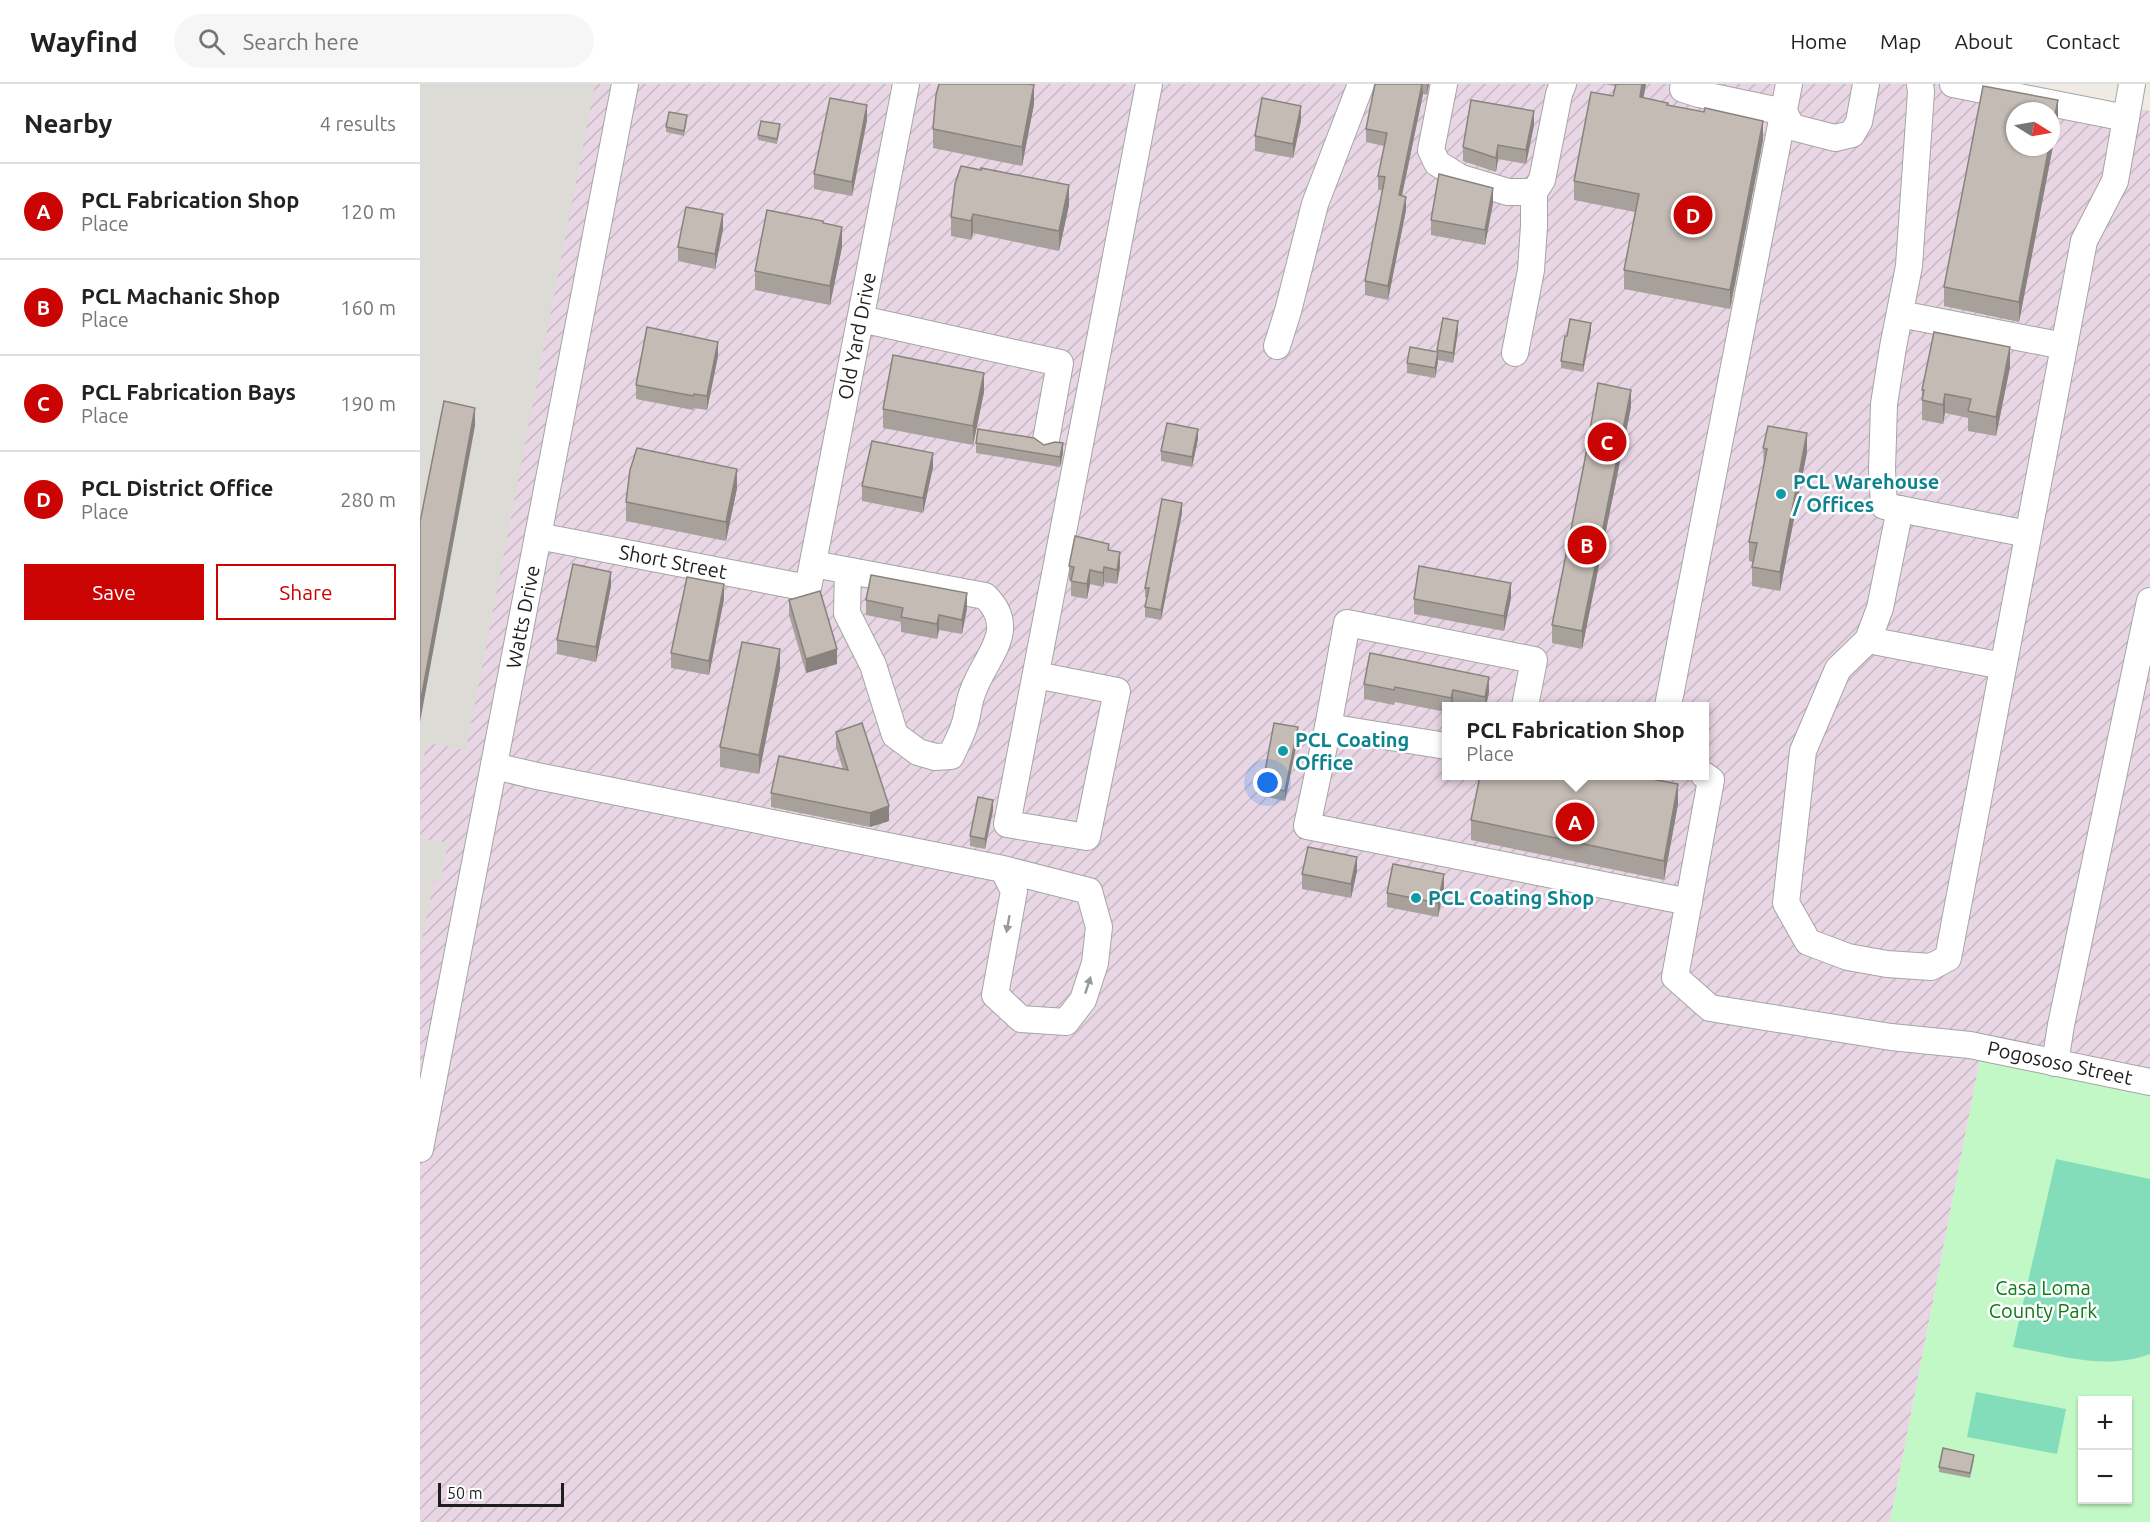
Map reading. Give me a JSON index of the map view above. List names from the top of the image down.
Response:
{
  "streets": {
    "street": [
      "Old Yard Drive",
      "Short Street",
      "Watts Drive",
      "Pogososo Street"
    ]
  },
  "crossings": [
    ["Old Yard Drive", "Short Street"],
    ["Short Street", "Watts Drive"]
  ],
  "parks": ["Casa Loma County Park"],
  "places": ["PCL Warehouse / Offices", "PCL Coating Office", "PCL Coating Shop"],
  "scale_bar": "50 m",
  "north": "right",
  "page": {
    "header": "Wayfind",
    "search": "Search here",
    "nav": [
      "Home",
      "Map",
      "About",
      "Contact"
    ],
    "heading": ["Nearby", "4 results"],
    "list": [
      {
        "mark": "A",
        "name": "PCL Fabrication Shop",
        "note": "Place",
        "value": "120 m"
      },
      {
        "mark": "B",
        "name": "PCL Machanic Shop",
        "note": "Place",
        "value": "160 m"
      },
      {
        "mark": "C",
        "name": "PCL Fabrication Bays",
        "note": "Place",
        "value": "190 m"
      },
      {
        "mark": "D",
        "name": "PCL District Office",
        "note": "Place",
        "value": "280 m"
      }
    ],
    "pins": [
      "D",
      "C",
      "B",
      "A"
    ],
    "buttons": ["Save", "Share"],
    "popup": ["PCL Fabrication Shop", "Place"],
    "map_buttons": ["+", "−"],
    "scale": "50 m"
  }
}
